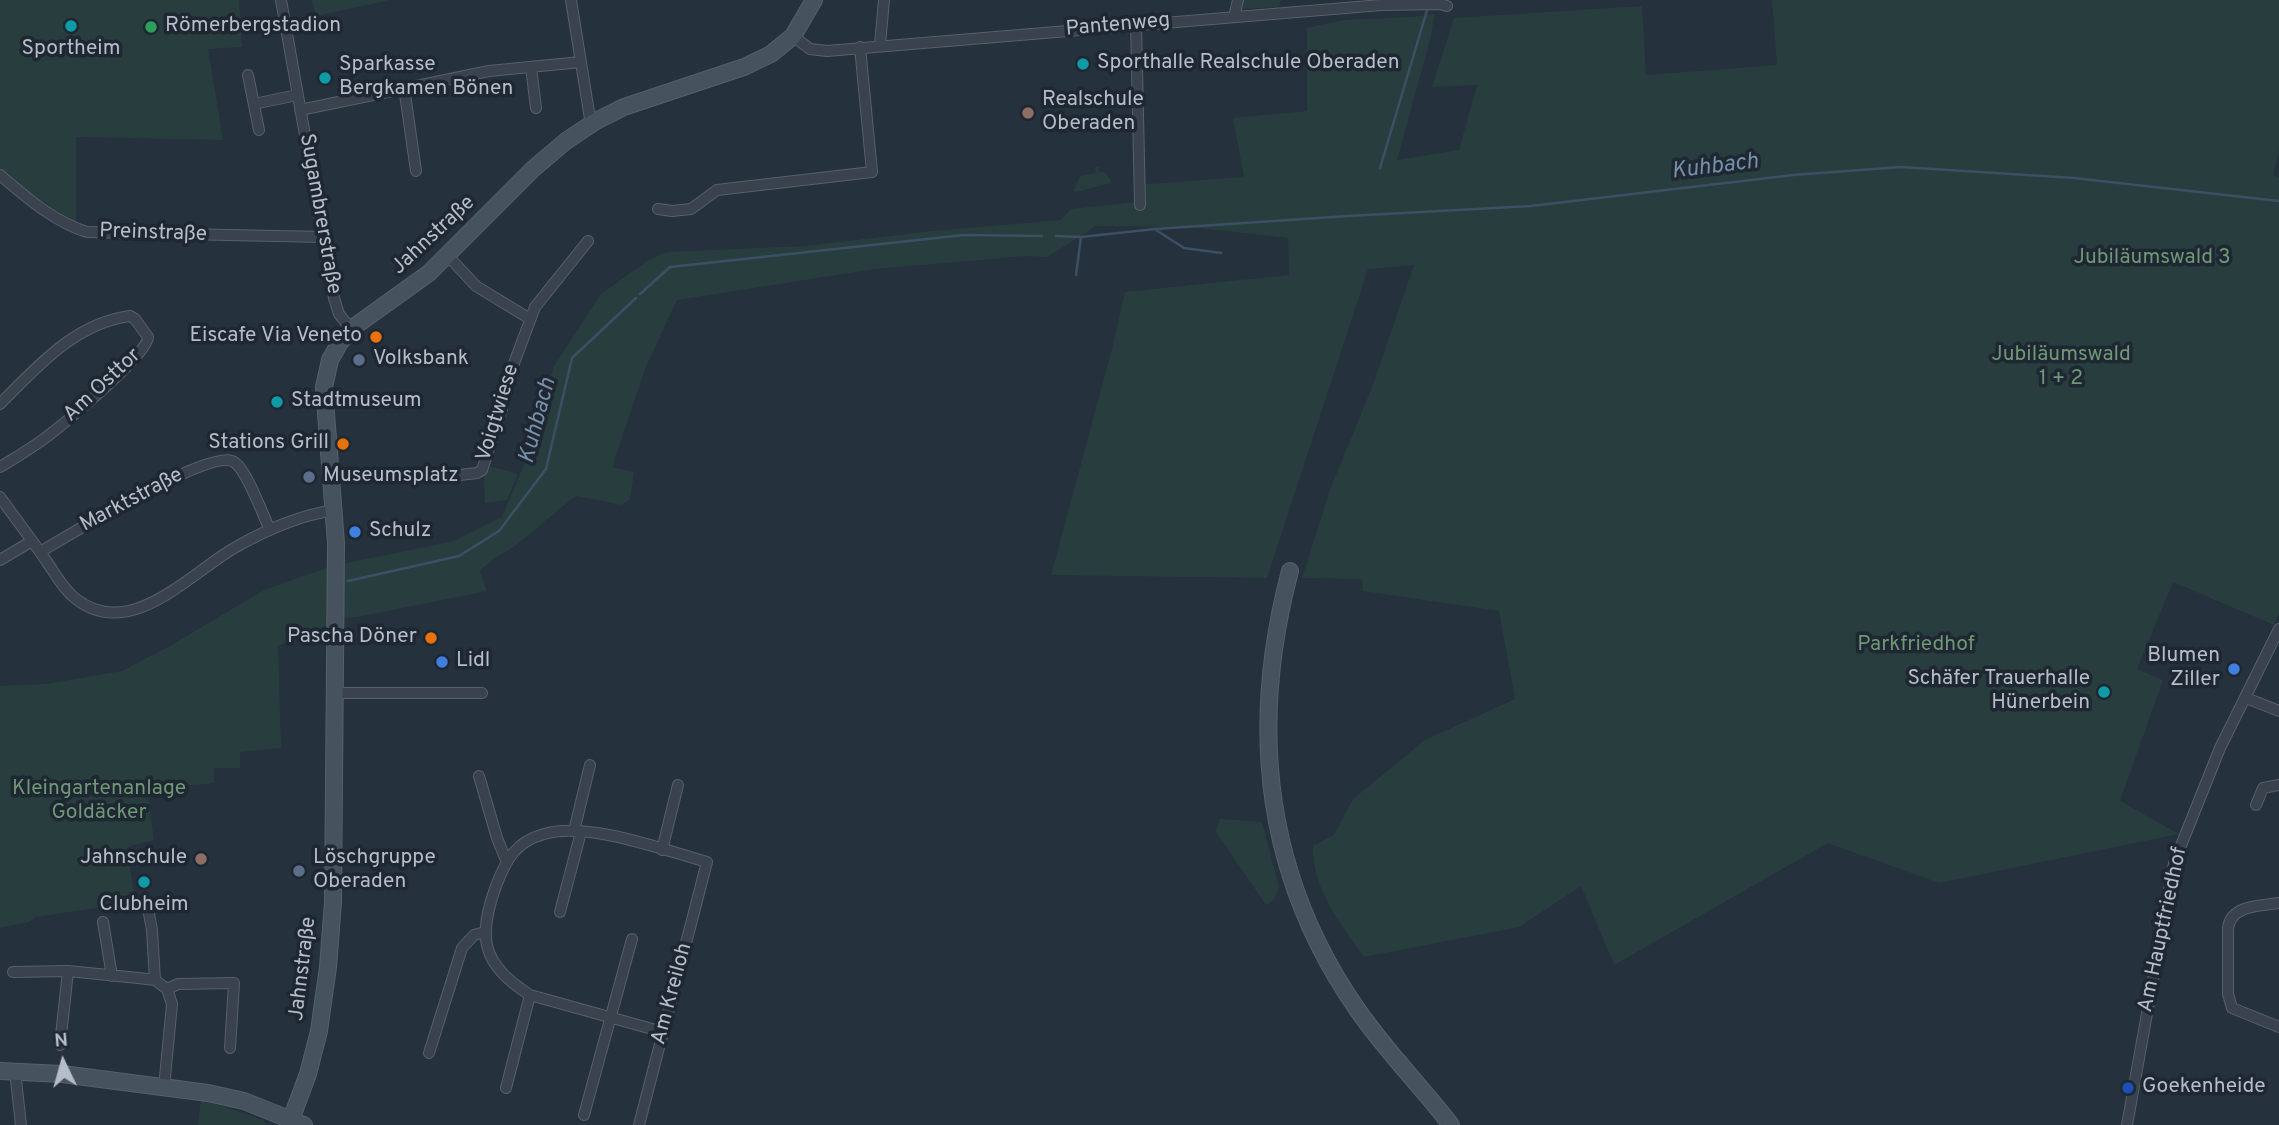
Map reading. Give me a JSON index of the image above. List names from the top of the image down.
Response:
{
  "streets": {
    "main road": ["Jahnstraße"],
    "street": [
      "Pantenweg",
      "Sugambrerstraße",
      "Preinstraße",
      "Am Osttor",
      "Voigtwiese",
      "Marktstraße",
      "Am Hauptfriedhof",
      "Am Kreiloh"
    ]
  },
  "crossings": [
    ["Pantenweg", "Jahnstraße"],
    ["Sugambrerstraße", "Preinstraße"],
    ["Sugambrerstraße", "Jahnstraße"]
  ],
  "water": ["Kuhbach"],
  "parks": [
    "Jubiläumswald 3",
    "Jubiläumswald 1 + 2",
    "Parkfriedhof",
    "Kleingartenanlage Goldäcker"
  ],
  "places": [
    "Sportheim",
    "Römerbergstadion",
    "Sporthalle Realschule Oberaden",
    "Sparkasse Bergkamen Bönen",
    "Realschule Oberaden",
    "Eiscafe Via Veneto",
    "Volksbank",
    "Stadtmuseum",
    "Stations Grill",
    "Museumsplatz",
    "Schulz",
    "Pascha Döner",
    "Lidl",
    "Blumen Ziller",
    "Schäfer Trauerhalle Hünerbein",
    "Jahnschule",
    "Löschgruppe Oberaden",
    "Clubheim",
    "Goekenheide"
  ],
  "north": "top"
}
